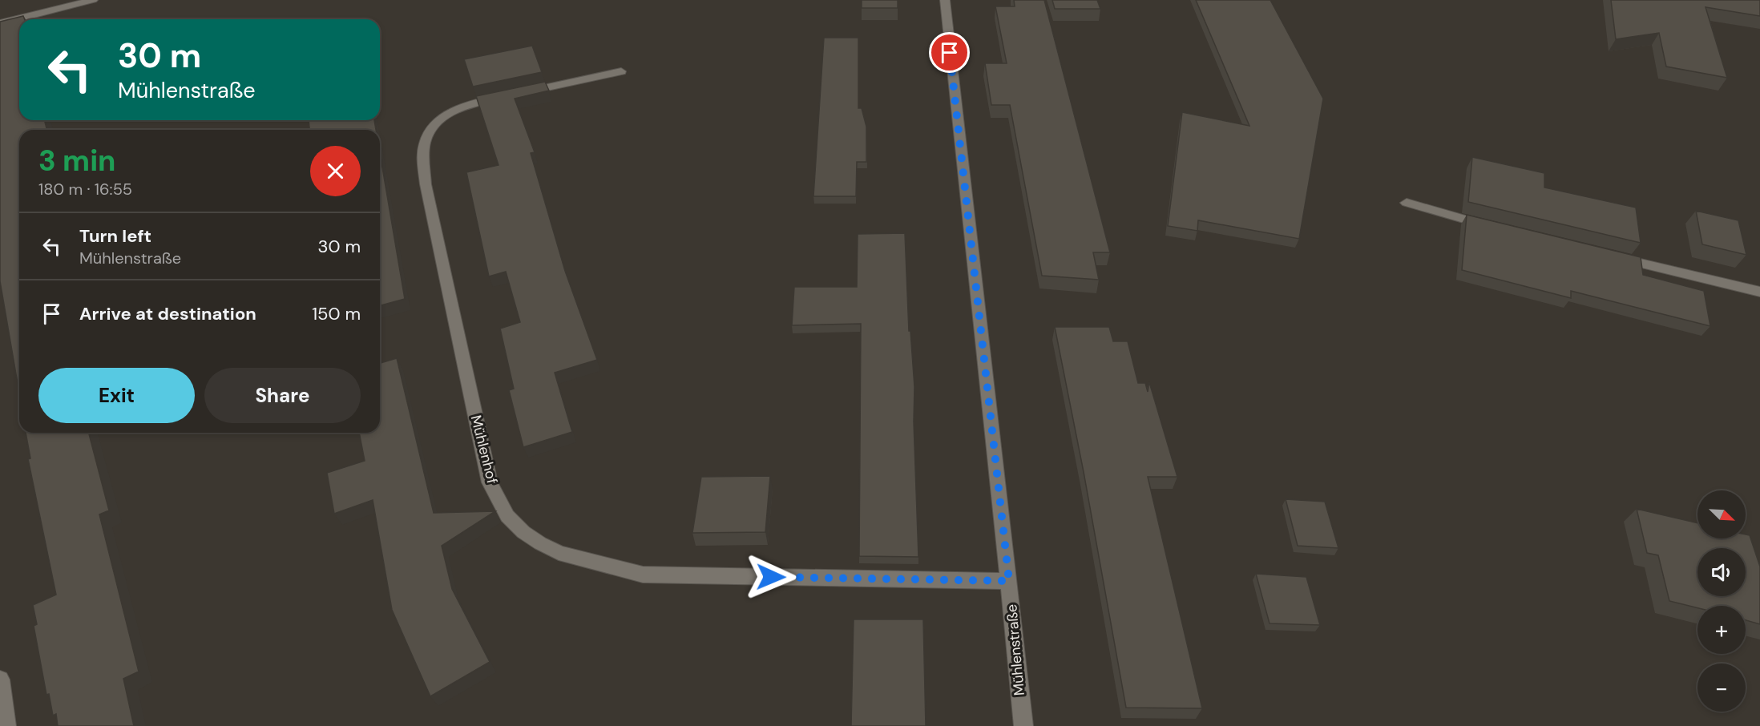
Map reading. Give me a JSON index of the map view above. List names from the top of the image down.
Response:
{
  "streets": {
    "street": ["Mühlenhof", "Mühlenstraße"]
  },
  "crossings": [
    ["Mühlenhof", "Mühlenstraße"]
  ],
  "north": "bottom right",
  "page": {
    "turn": ["30 m", "Mühlenstraße"],
    "heading": ["3 min", "180 m · 16:55"],
    "list": [
      {
        "name": "Turn left",
        "note": "Mühlenstraße",
        "value": "30 m"
      },
      {
        "name": "Arrive at destination",
        "value": "150 m"
      }
    ],
    "buttons": ["Exit", "Share"],
    "map_buttons": ["+", "−"]
  }
}
